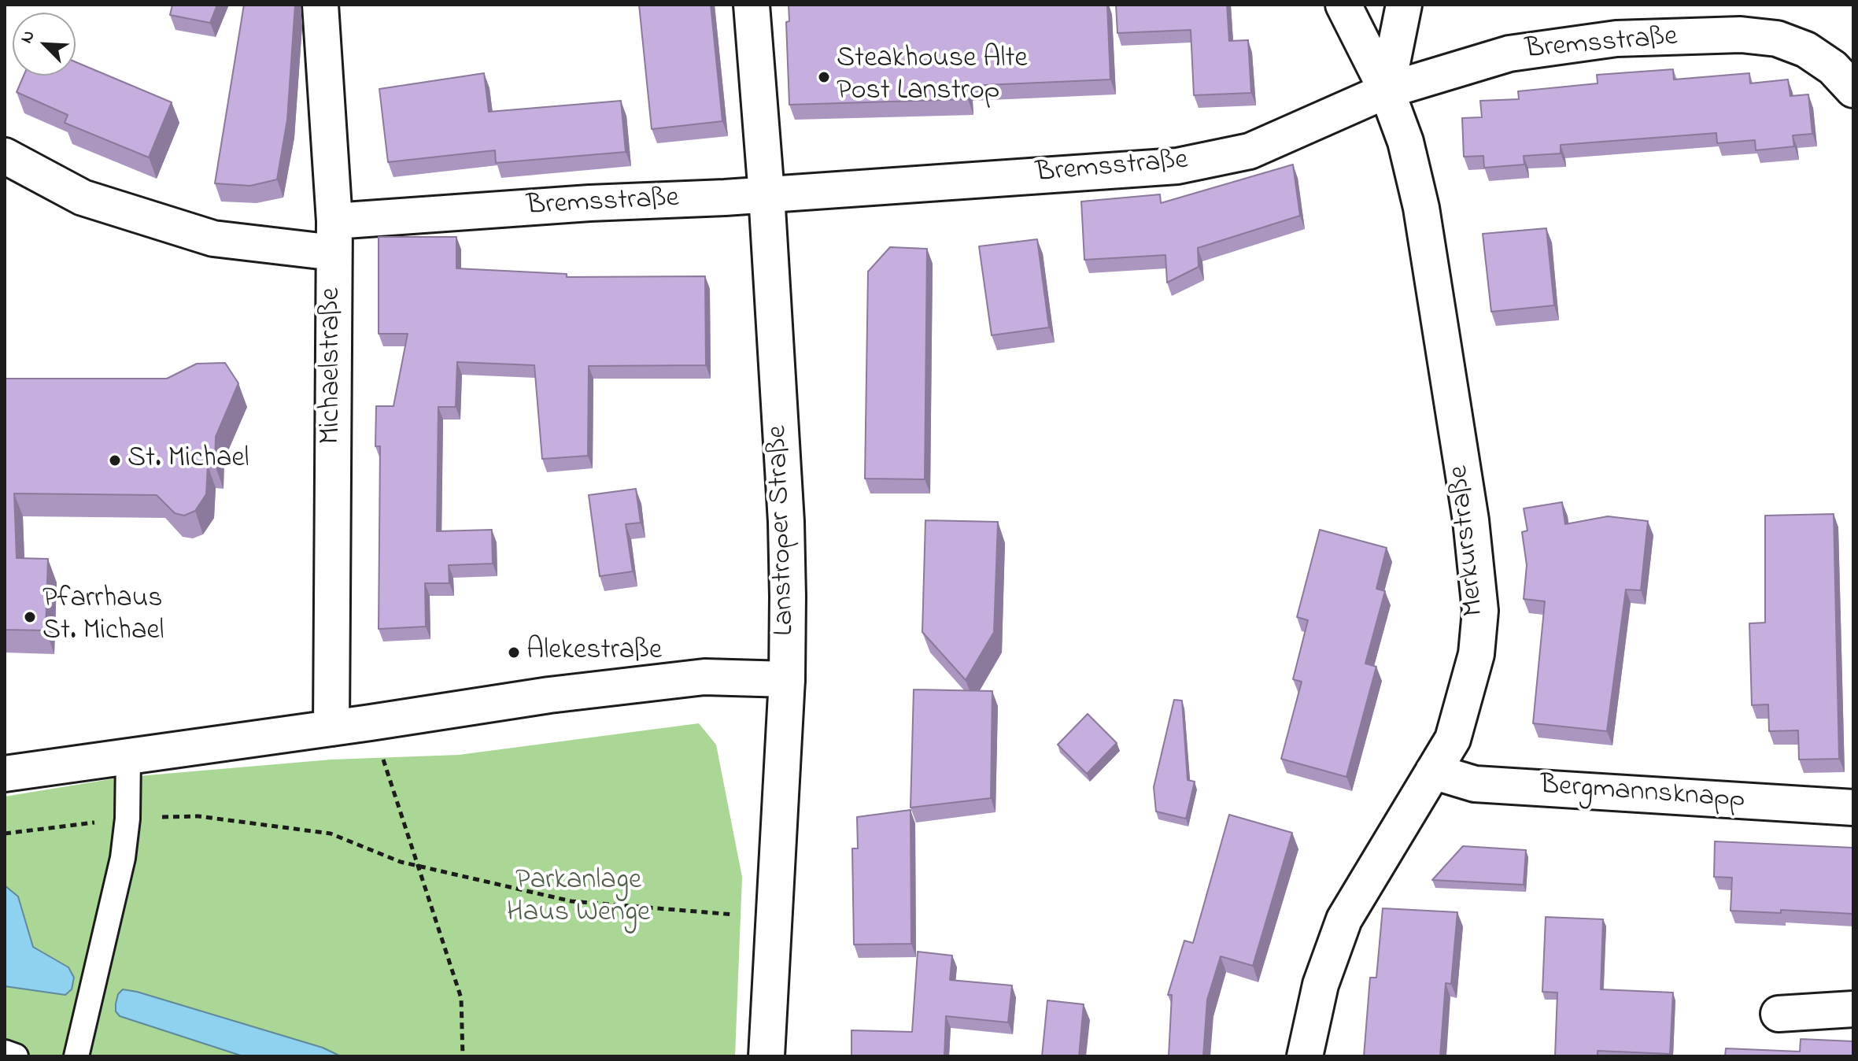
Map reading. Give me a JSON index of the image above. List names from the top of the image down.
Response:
{
  "streets": {
    "street": [
      "Bremsstraße",
      "Michaelstraße",
      "Lanstroper Straße",
      "Merkurstraße",
      "Bergmannsknapp"
    ]
  },
  "crossings": [
    ["Bremsstraße", "Michaelstraße"],
    ["Bremsstraße", "Lanstroper Straße"],
    ["Bremsstraße", "Merkurstraße"],
    ["Merkurstraße", "Bergmannsknapp"]
  ],
  "parks": ["Parkanlage Haus Wenge"],
  "places": [
    "Steakhouse Alte Post Lanstrop",
    "St. Michael",
    "Pfarrhaus St. Michael",
    "Alekestraße"
  ],
  "north": "top left"
}
